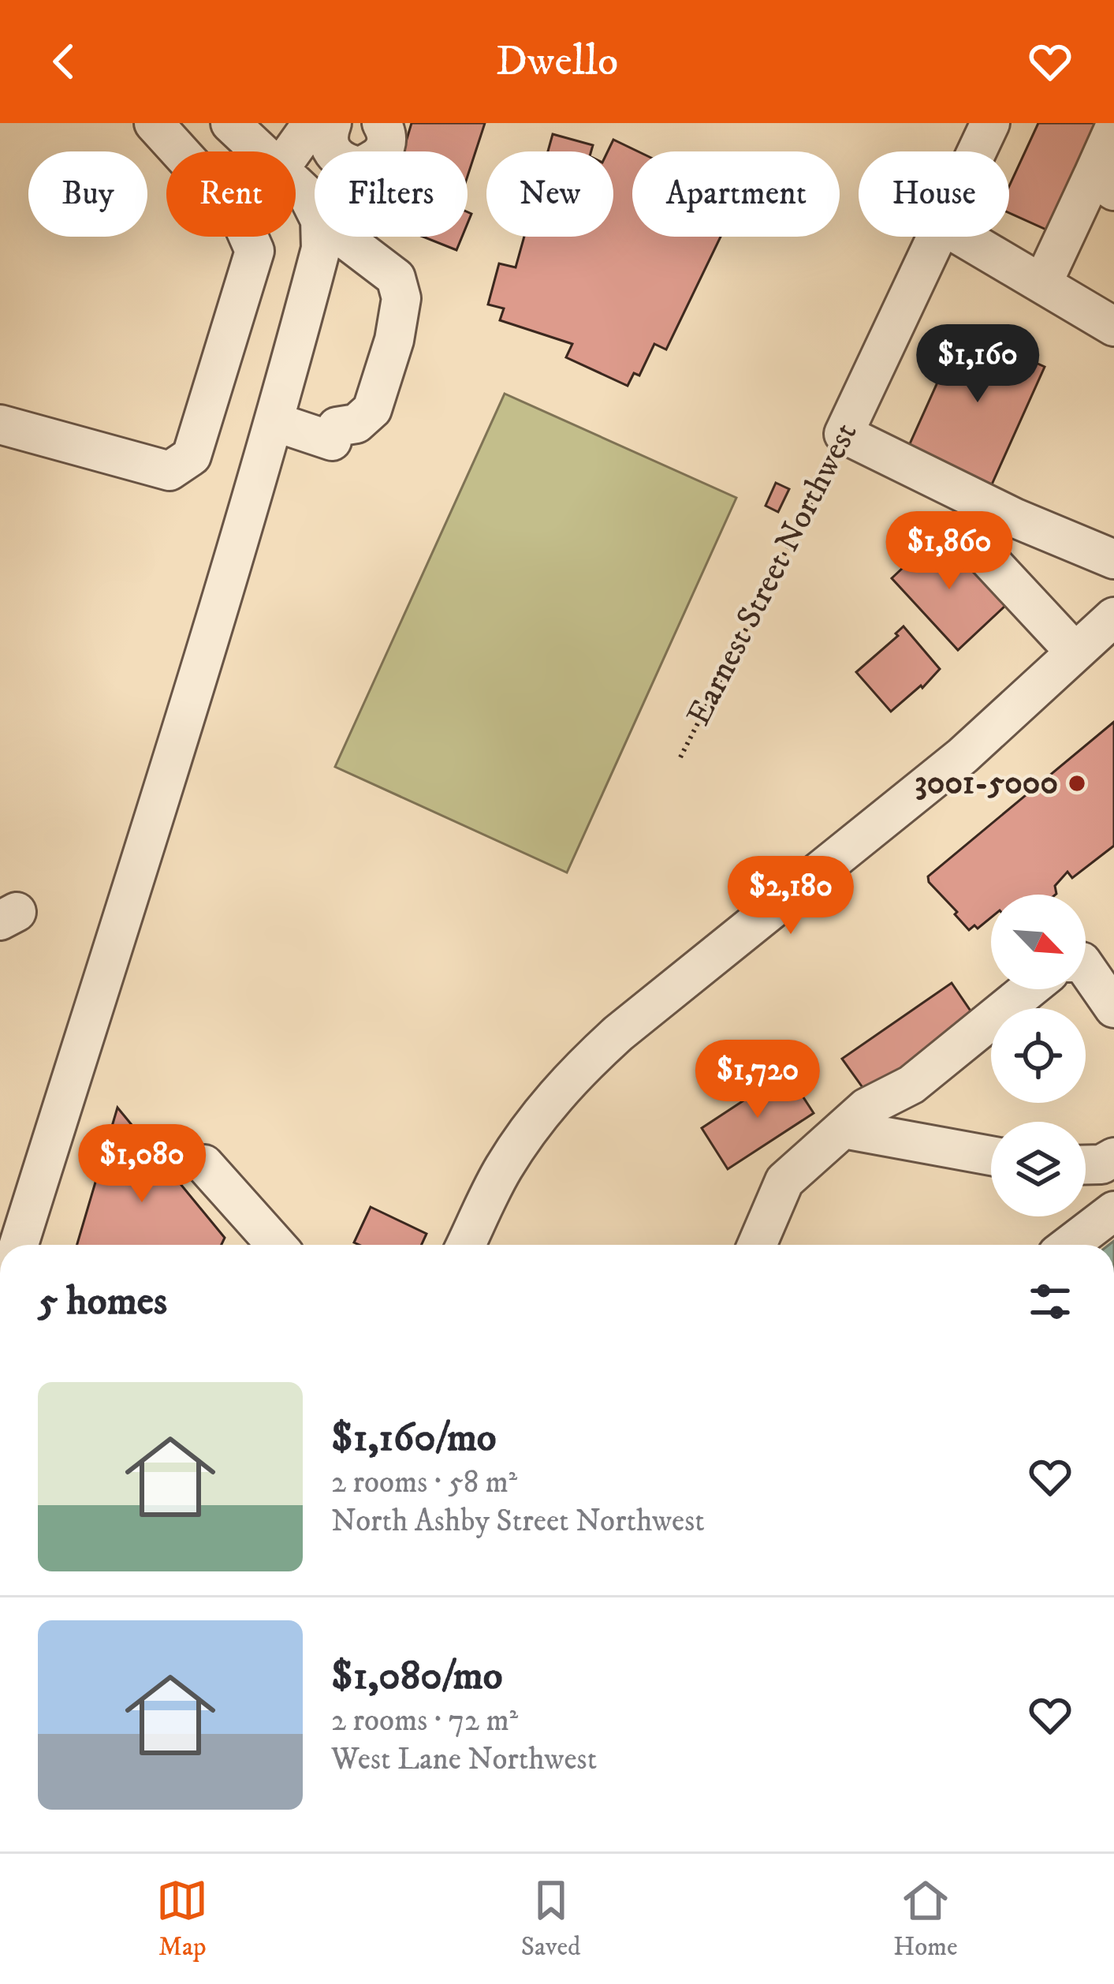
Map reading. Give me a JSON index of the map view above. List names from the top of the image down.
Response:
{
  "streets": {
    "street": ["Earnest Street Northwest"]
  },
  "places": ["3001-5000"],
  "north": "bottom right",
  "page": {
    "header": "Dwello",
    "chip": [
      "Buy",
      "Rent",
      "Filters",
      "New",
      "Apartment",
      "House"
    ],
    "price": [
      "$1,160",
      "$1,860",
      "$2,180",
      "$1,720",
      "$1,080"
    ],
    "heading": "5 homes",
    "list": [
      {
        "name": "$1,160/mo",
        "note": "2 rooms · 58 m² · North Ashby Street Northwest"
      },
      {
        "name": "$1,080/mo",
        "note": "2 rooms · 72 m² · West Lane Northwest"
      }
    ],
    "tabs": ["Map", "Saved", "Home"]
  }
}
